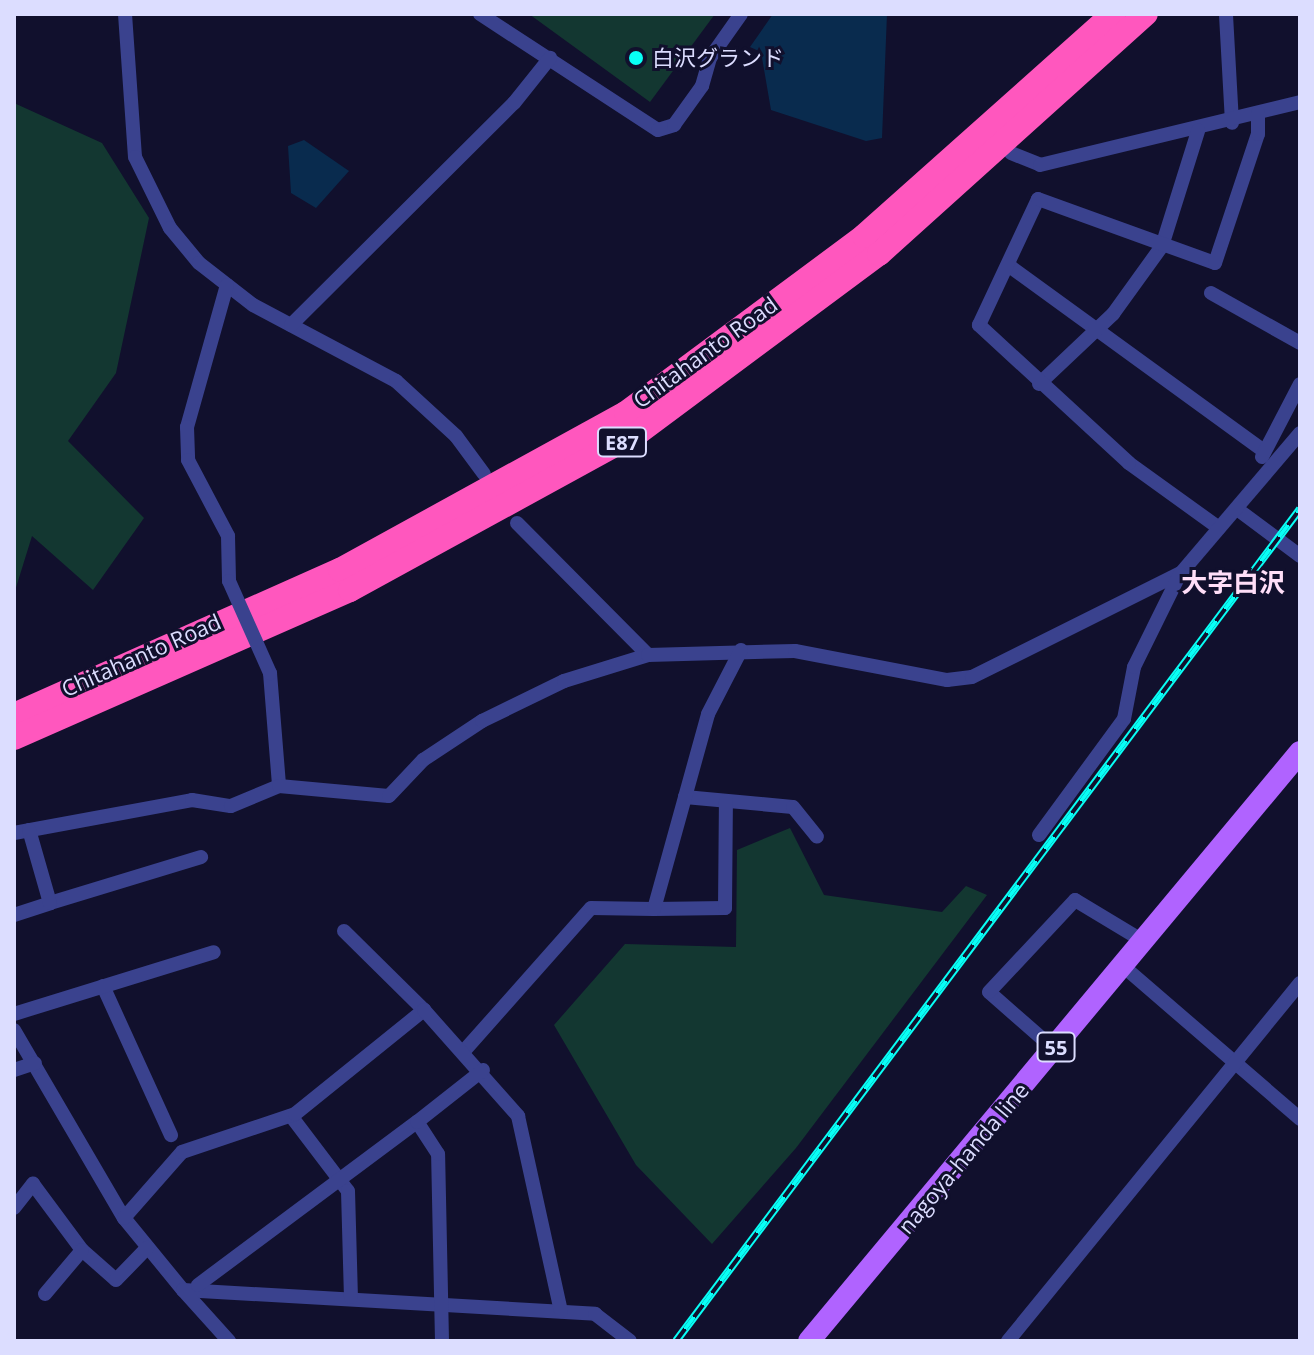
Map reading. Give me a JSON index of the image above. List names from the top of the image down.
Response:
{
  "streets": {
    "highway": ["Chitahanto Road", "E87"],
    "main road": ["55", "nagoya-handa line"]
  },
  "districts": ["大字白沢"],
  "places": ["白沢グランド"]
}
